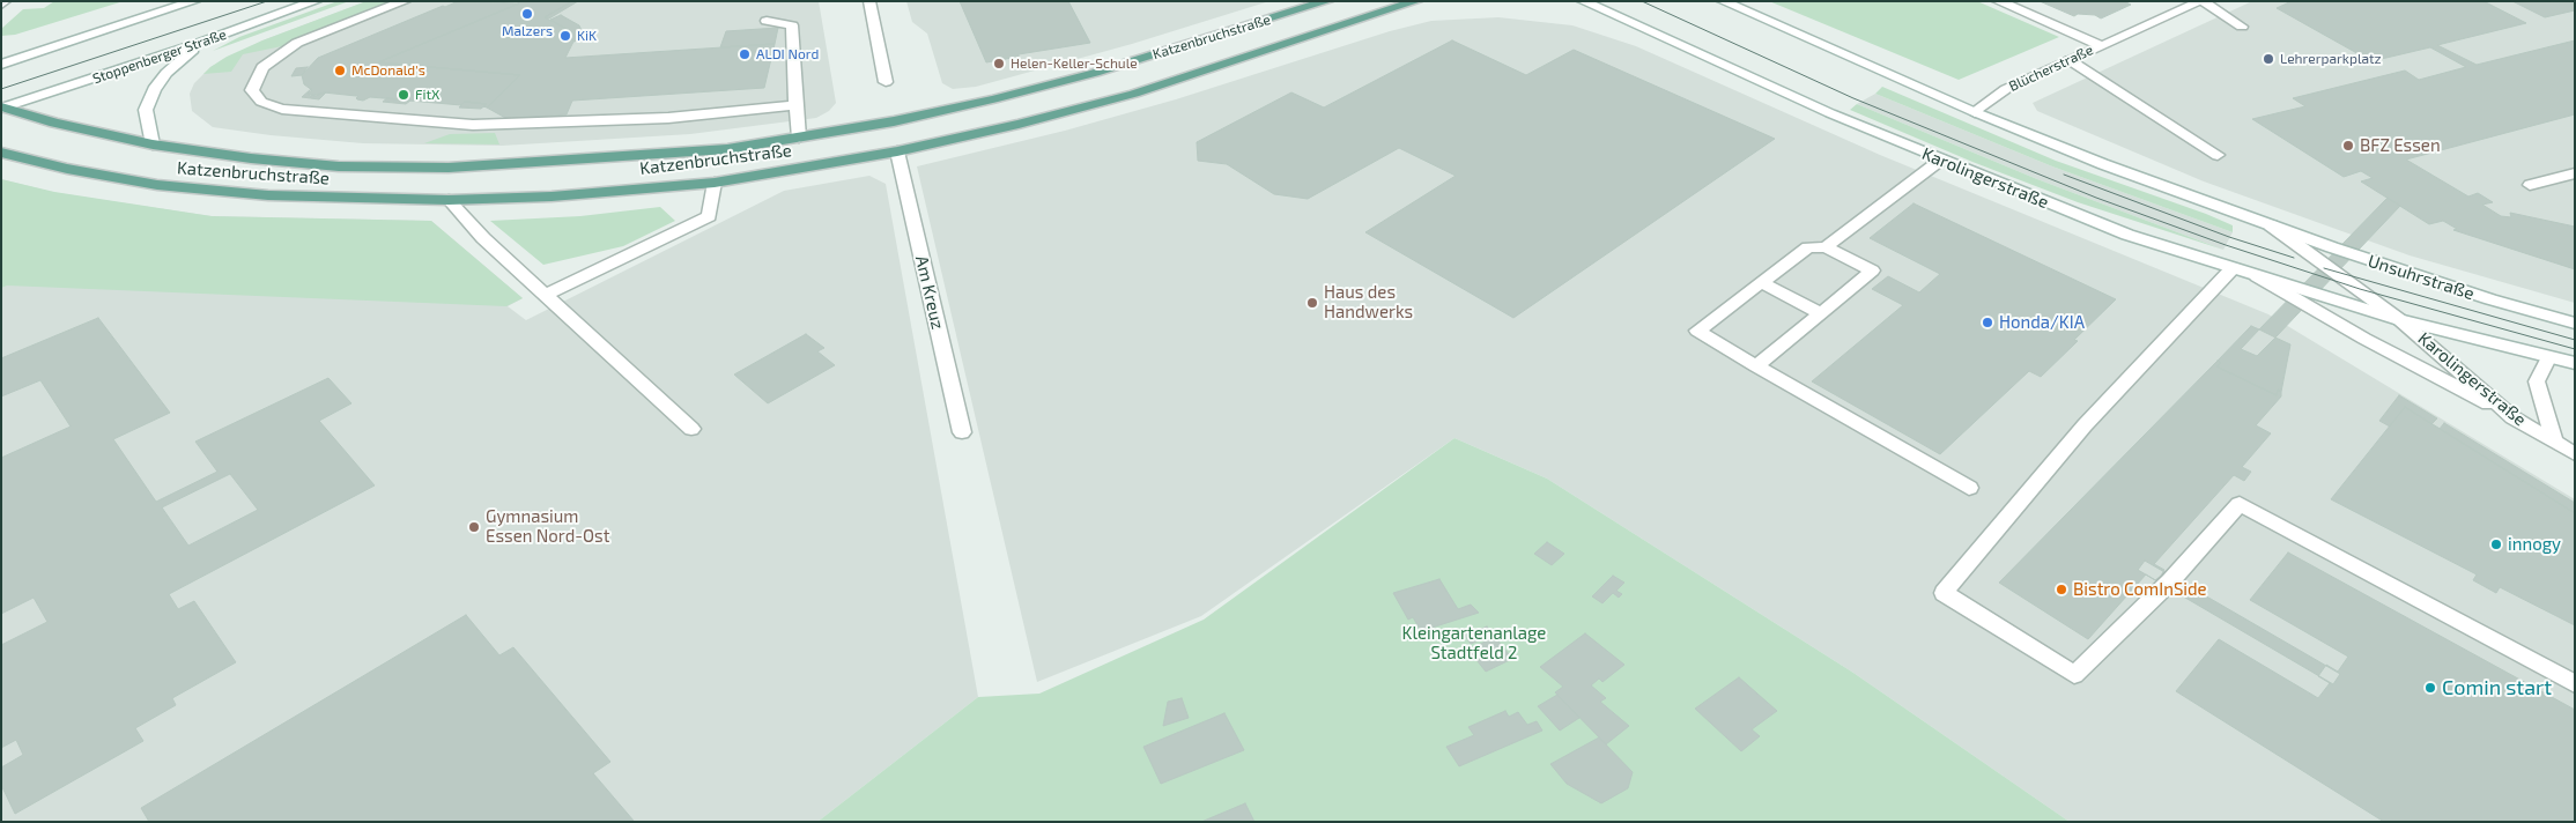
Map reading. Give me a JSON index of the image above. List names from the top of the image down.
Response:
{
  "streets": {
    "main road": [
      "Katzenbruchstraße",
      "Stoppenberger Straße",
      "Blücherstraße",
      "Karolingerstraße",
      "Unsuhrstraße",
      "Am Kreuz"
    ]
  },
  "crossings": [
    ["Katzenbruchstraße", "Stoppenberger Straße"],
    ["Katzenbruchstraße", "Am Kreuz"],
    ["Blücherstraße", "Karolingerstraße"],
    ["Karolingerstraße", "Unsuhrstraße"]
  ],
  "parks": ["Kleingartenanlage Stadtfeld 2"],
  "places": [
    "Malzers",
    "KiK",
    "ALDI Nord",
    "Lehrerparkplatz",
    "Helen-Keller-Schule",
    "McDonald's",
    "FitX",
    "BFZ Essen",
    "Haus des Handwerks",
    "Honda/KIA",
    "Gymnasium Essen Nord-Ost",
    "innogy",
    "Bistro ComInSide",
    "Comin start"
  ]
}
